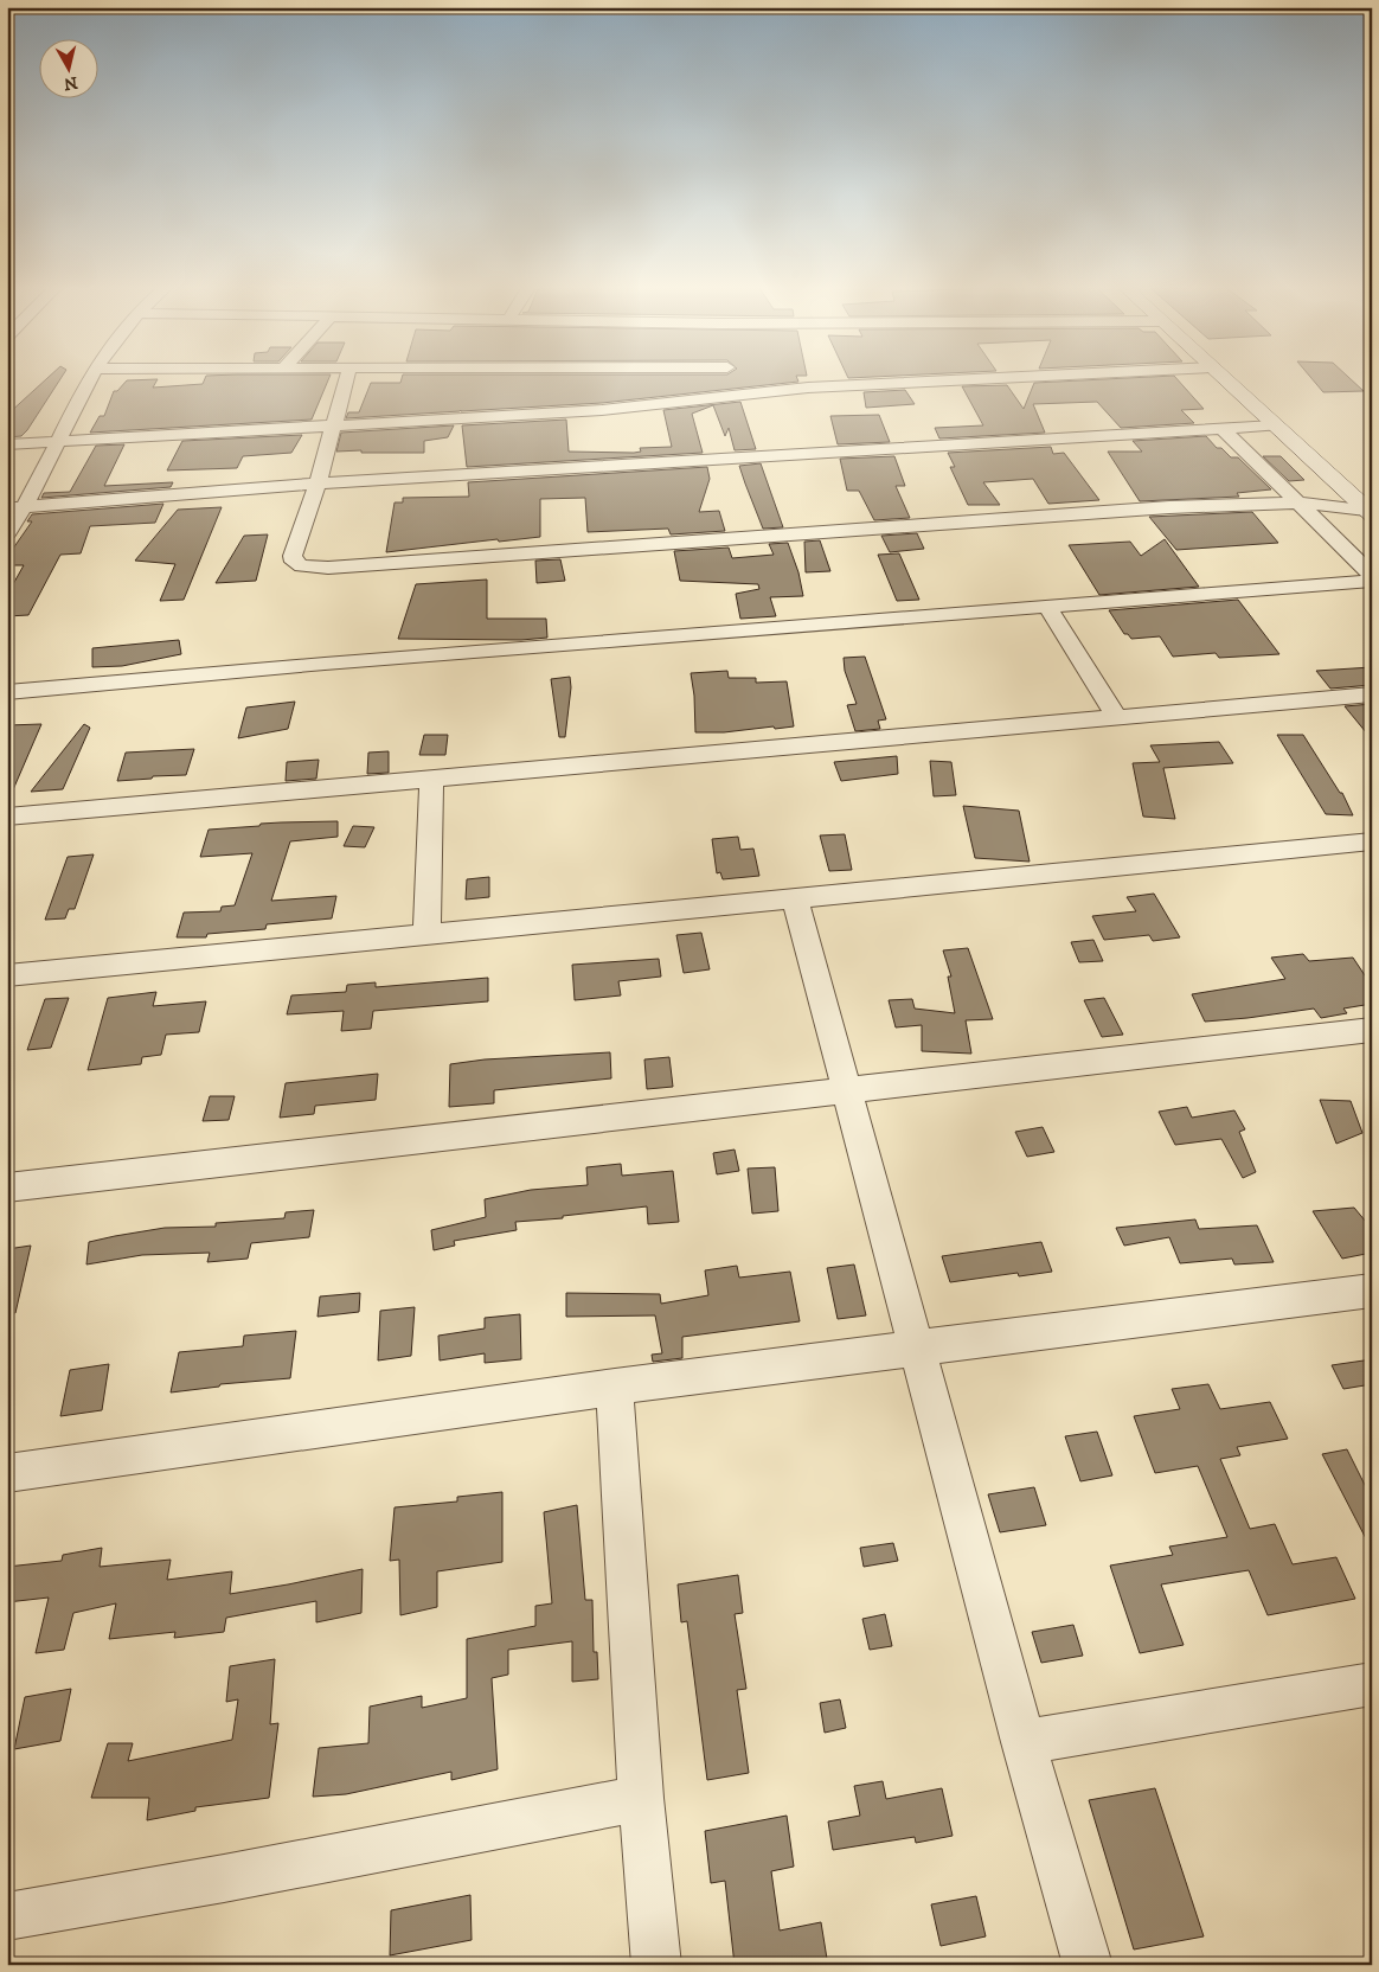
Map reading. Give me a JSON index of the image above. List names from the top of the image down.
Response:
{
  "north": "bottom"
}
